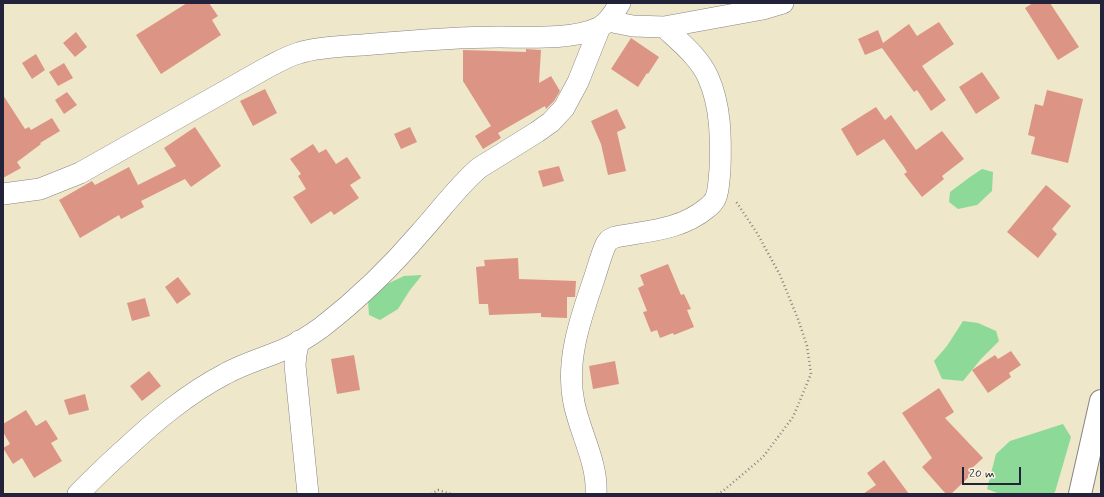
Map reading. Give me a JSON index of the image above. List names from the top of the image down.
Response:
{
  "scale_bar": "20 m"
}
